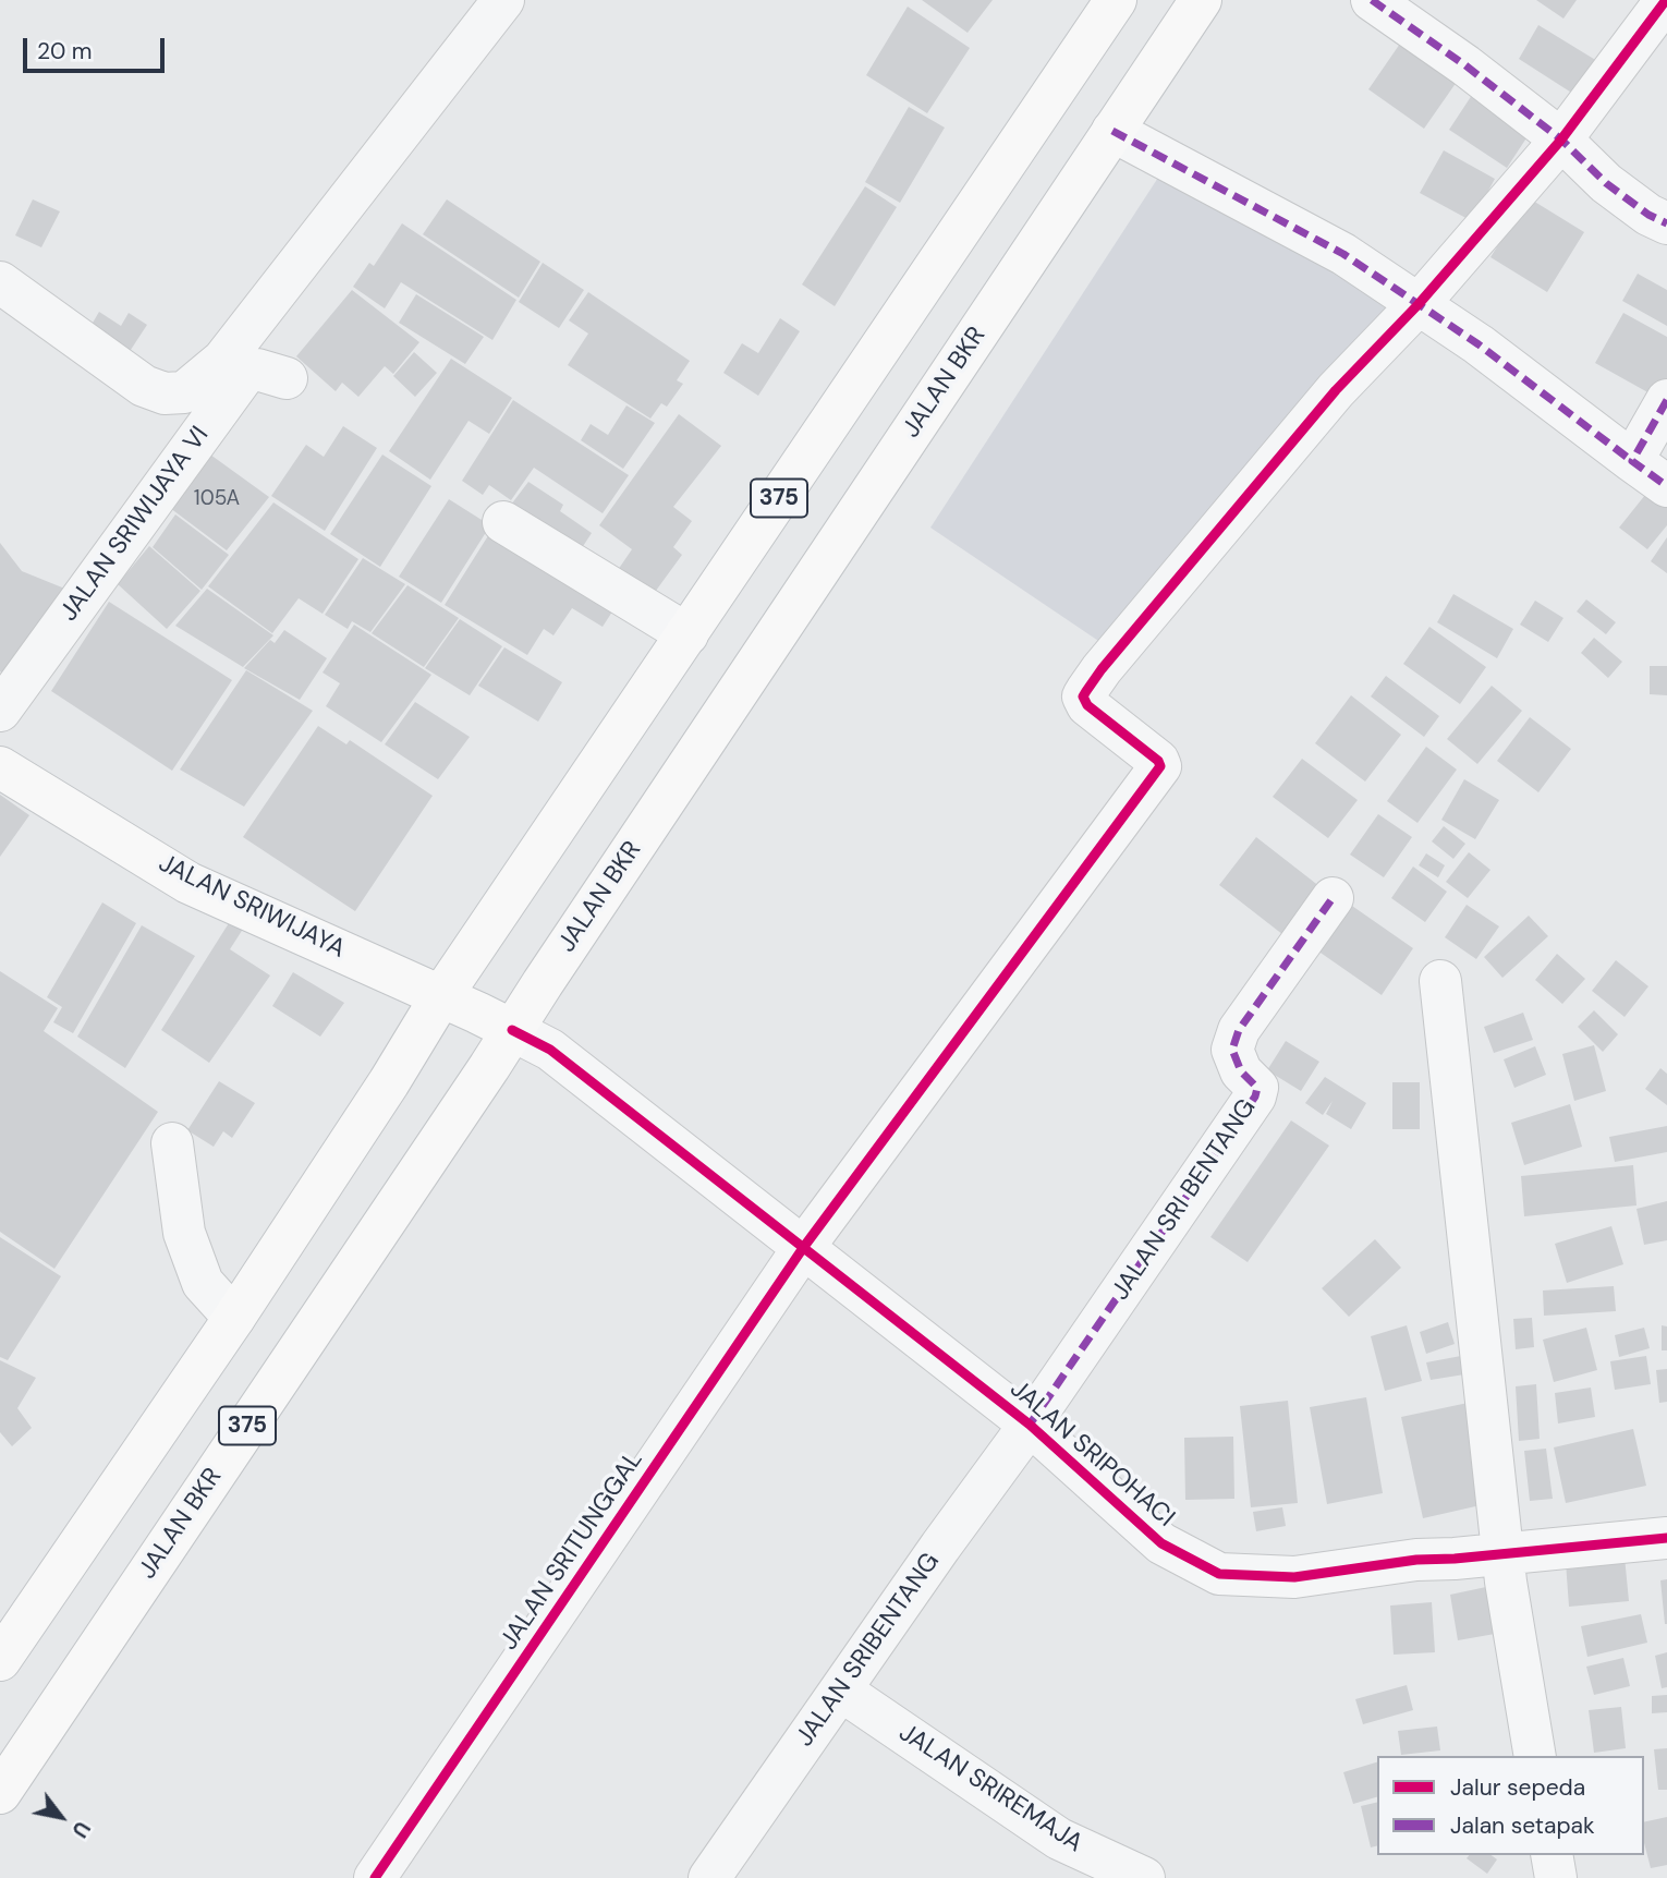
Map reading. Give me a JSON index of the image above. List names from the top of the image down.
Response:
{
  "streets": {
    "main road": ["JALAN BKR", "375", "JALAN SRIWIJAYA"],
    "street": [
      "JALAN SRIWIJAYA VI",
      "JALAN SRI BENTANG",
      "JALAN SRIPOHACI",
      "JALAN SRITUNGGAL",
      "JALAN SRIBENTANG",
      "JALAN SRIREMAJA"
    ]
  },
  "crossings": [
    ["JALAN BKR", "JALAN SRIWIJAYA"],
    ["JALAN BKR", "JALAN SRIPOHACI"],
    ["375", "JALAN SRIWIJAYA"],
    ["JALAN SRIWIJAYA", "JALAN SRIPOHACI"],
    ["JALAN SRI BENTANG", "JALAN SRIPOHACI"],
    ["JALAN SRI BENTANG", "JALAN SRIBENTANG"],
    ["JALAN SRIPOHACI", "JALAN SRITUNGGAL"],
    ["JALAN SRIPOHACI", "JALAN SRIBENTANG"],
    ["JALAN SRIBENTANG", "JALAN SRIREMAJA"]
  ],
  "house_numbers": ["105A"],
  "legend": ["Jalur sepeda", "Jalan setapak"],
  "scale_bar": "20 m",
  "north": "bottom right"
}
